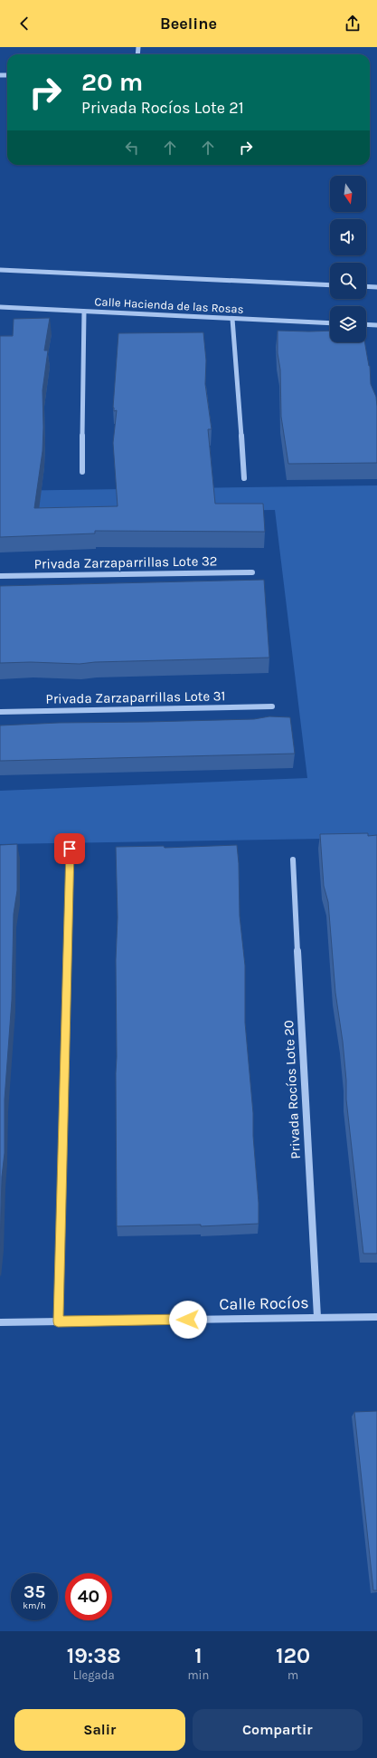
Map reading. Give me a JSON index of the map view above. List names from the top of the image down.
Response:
{
  "streets": {
    "street": [
      "Calle Hacienda de las Rosas",
      "Privada Zarzaparrillas Lote 32",
      "Privada Zarzaparrillas Lote 31",
      "Privada Rocíos Lote 20",
      "Calle Rocíos"
    ]
  },
  "crossings": [
    ["Privada Rocíos Lote 20", "Calle Rocíos"]
  ],
  "north": "bottom",
  "page": {
    "header": "Beeline",
    "turn": ["20 m", "Privada Rocíos Lote 21"],
    "speed": "35 km/h",
    "limit": "40",
    "eta": [
      "19:38",
      "Llegada",
      "1",
      "min",
      "120",
      "m"
    ],
    "buttons": ["Salir", "Compartir"]
  }
}
